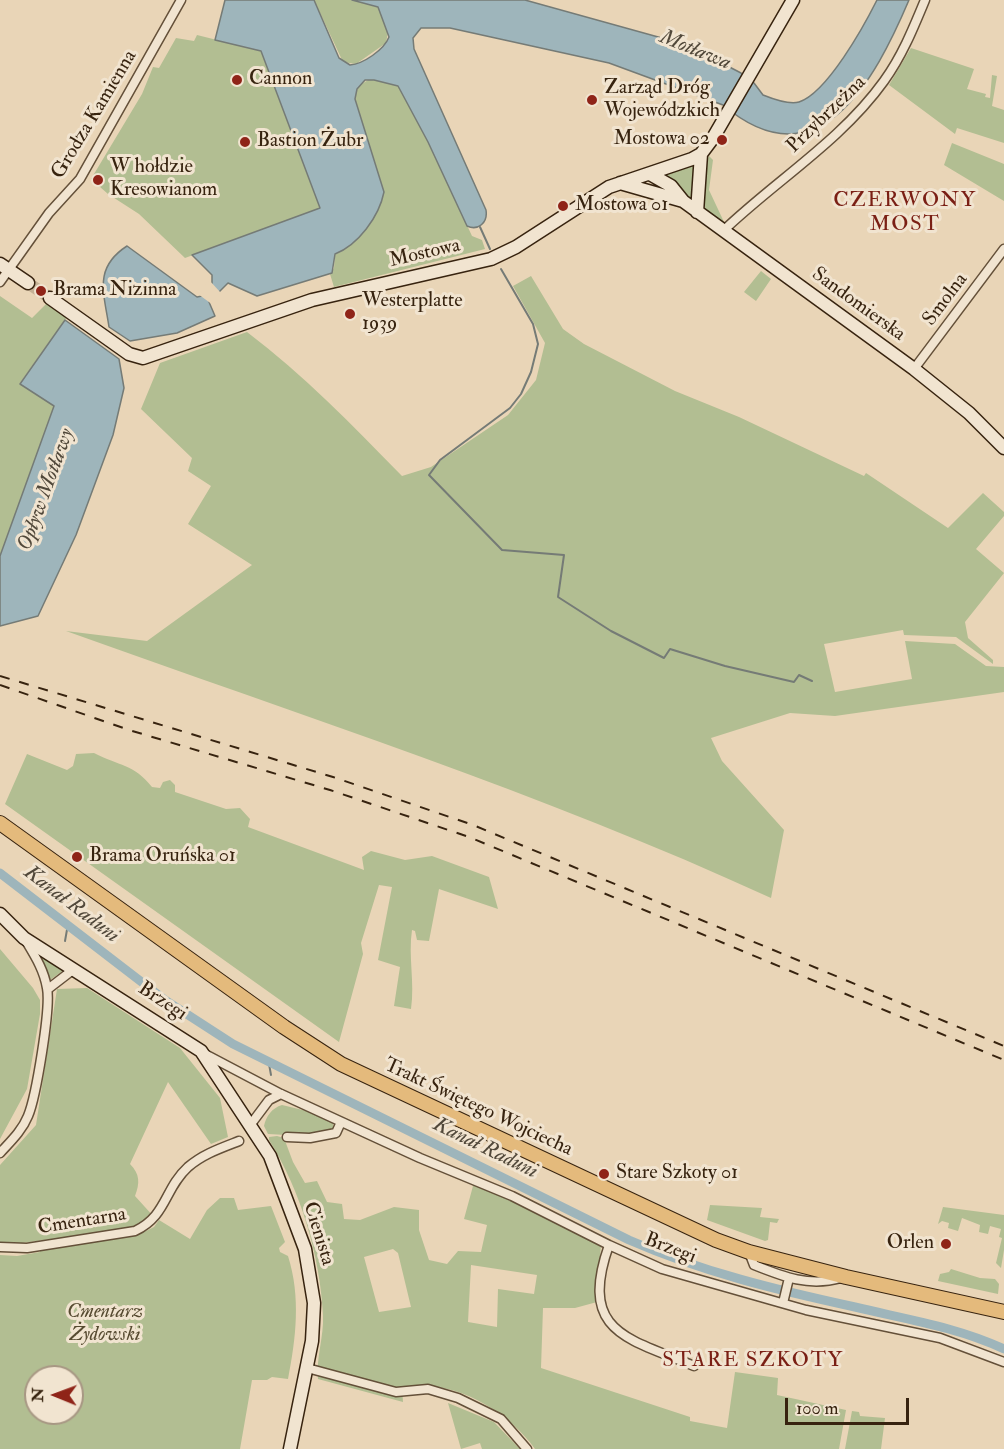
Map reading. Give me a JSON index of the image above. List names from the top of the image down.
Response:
{
  "streets": {
    "main road": ["Trakt Świętego Wojciecha"],
    "street": [
      "Grodza Kamienna",
      "Przybrzeżna",
      "Mostowa",
      "Smolna",
      "Sandomierska",
      "Brzegi",
      "Cmentarna",
      "Cienista"
    ]
  },
  "crossings": [
    ["Przybrzeżna", "Sandomierska"],
    ["Mostowa", "Sandomierska"],
    ["Smolna", "Sandomierska"],
    ["Brzegi", "Cienista"]
  ],
  "districts": ["CZERWONY MOST", "STARE SZKOTY"],
  "water": ["Motława", "Opływ Motławy", "Kanał Raduni"],
  "parks": ["Cmentarz Żydowski"],
  "places": [
    "Cannon",
    "Zarząd Dróg Wojewódzkich",
    "Mostowa 02",
    "Bastion Żubr",
    "W hołdzie Kresowianom",
    "Mostowa 01",
    "Brama Nizinna",
    "Westerplatte 1939",
    "Brama Oruńska 01",
    "Stare Szkoty 01",
    "Orlen"
  ],
  "scale_bar": "100 m",
  "north": "left"
}
